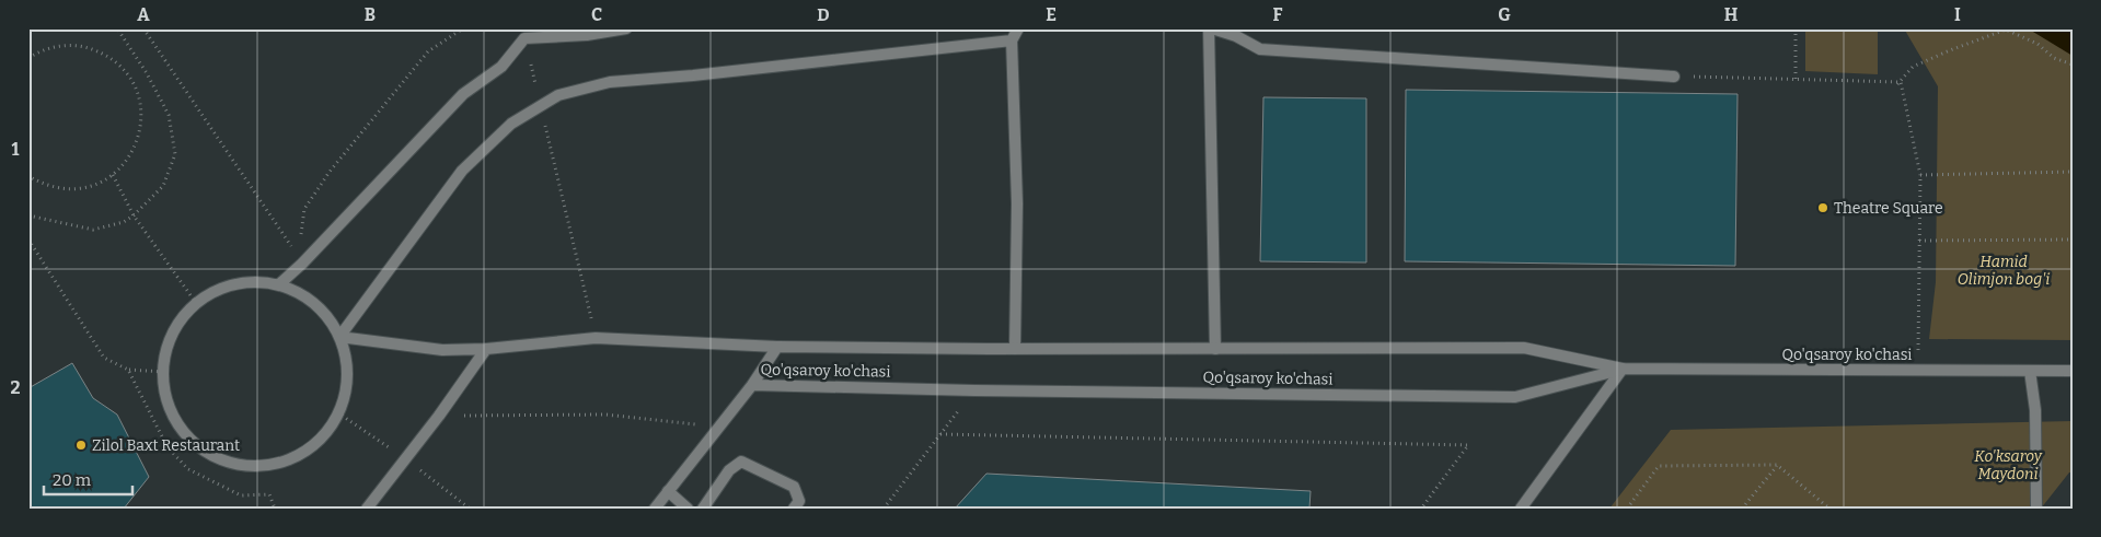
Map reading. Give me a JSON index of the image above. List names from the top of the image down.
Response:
{
  "streets": {
    "street": ["Qo'qsaroy ko'chasi"]
  },
  "parks": ["Hamid Olimjon bog'i", "Ko'ksaroy Maydoni"],
  "places": ["Theatre Square", "Zilol Baxt Restaurant"],
  "scale_bar": "20 m",
  "grid": {
    "columns": [
      "A",
      "B",
      "C",
      "D",
      "E",
      "F",
      "G",
      "H",
      "I"
    ],
    "rows": ["1", "2"]
  }
}
